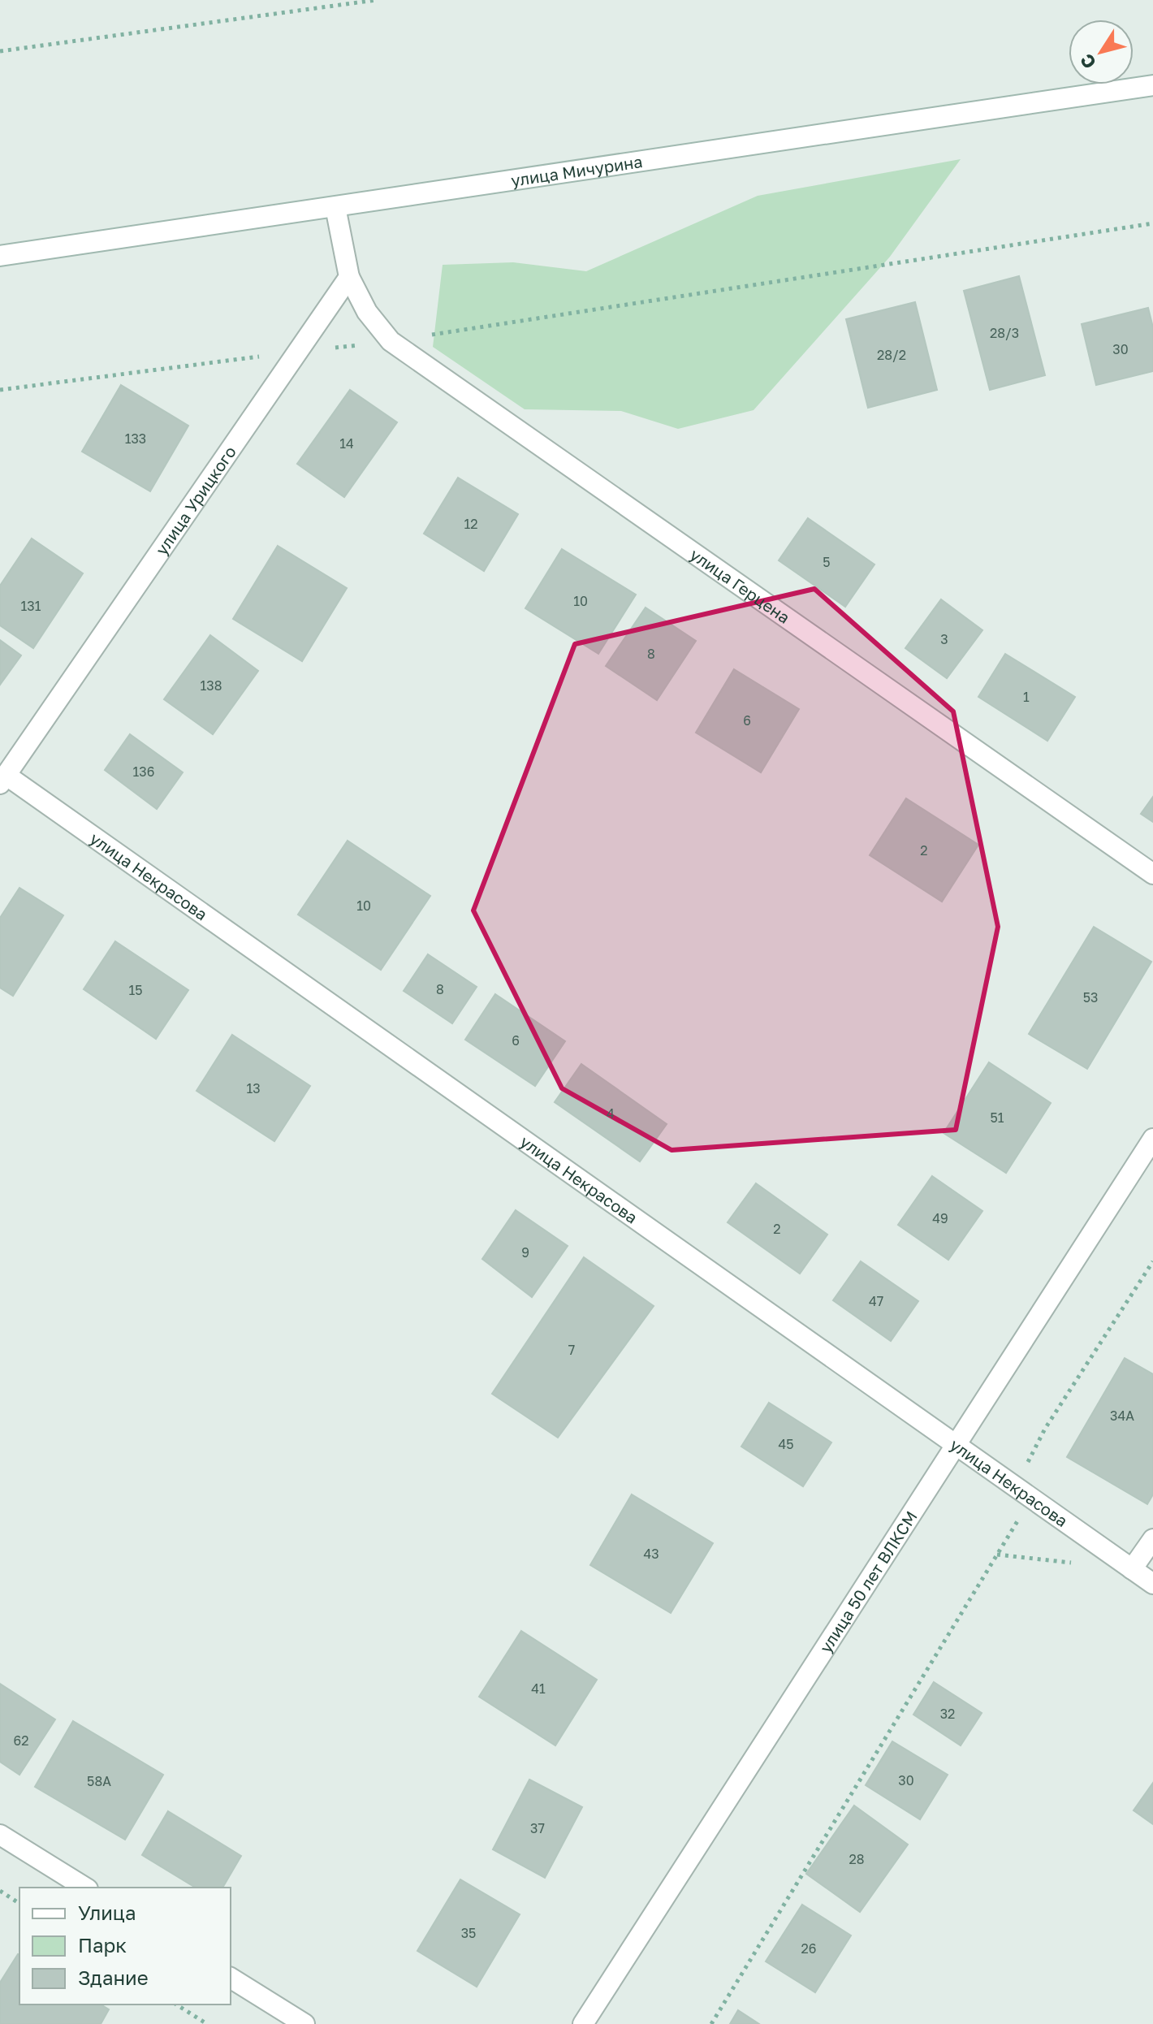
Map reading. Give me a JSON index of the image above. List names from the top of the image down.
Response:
{
  "streets": {
    "street": [
      "улица Мичурина",
      "улица Урицкого",
      "улица Герцена",
      "улица Некрасова",
      "улица 50 лет ВЛКСМ"
    ]
  },
  "crossings": [
    ["улица Урицкого", "улица Герцена"],
    ["улица Урицкого", "улица Некрасова"],
    ["улица Некрасова", "улица 50 лет ВЛКСМ"]
  ],
  "house_numbers": [
    "28/3",
    "30",
    "28/2",
    "133",
    "14",
    "12",
    "5",
    "10",
    "131",
    "3",
    "8",
    "138",
    "1",
    "6",
    "136",
    "2",
    "10",
    "8",
    "15",
    "53",
    "6",
    "13",
    "4",
    "51",
    "49",
    "2",
    "9",
    "47",
    "7",
    "34А",
    "45",
    "43",
    "41",
    "32",
    "62",
    "30",
    "58А",
    "37",
    "28",
    "35",
    "26"
  ],
  "legend": ["Улица", "Парк", "Здание"],
  "north": "bottom left"
}
